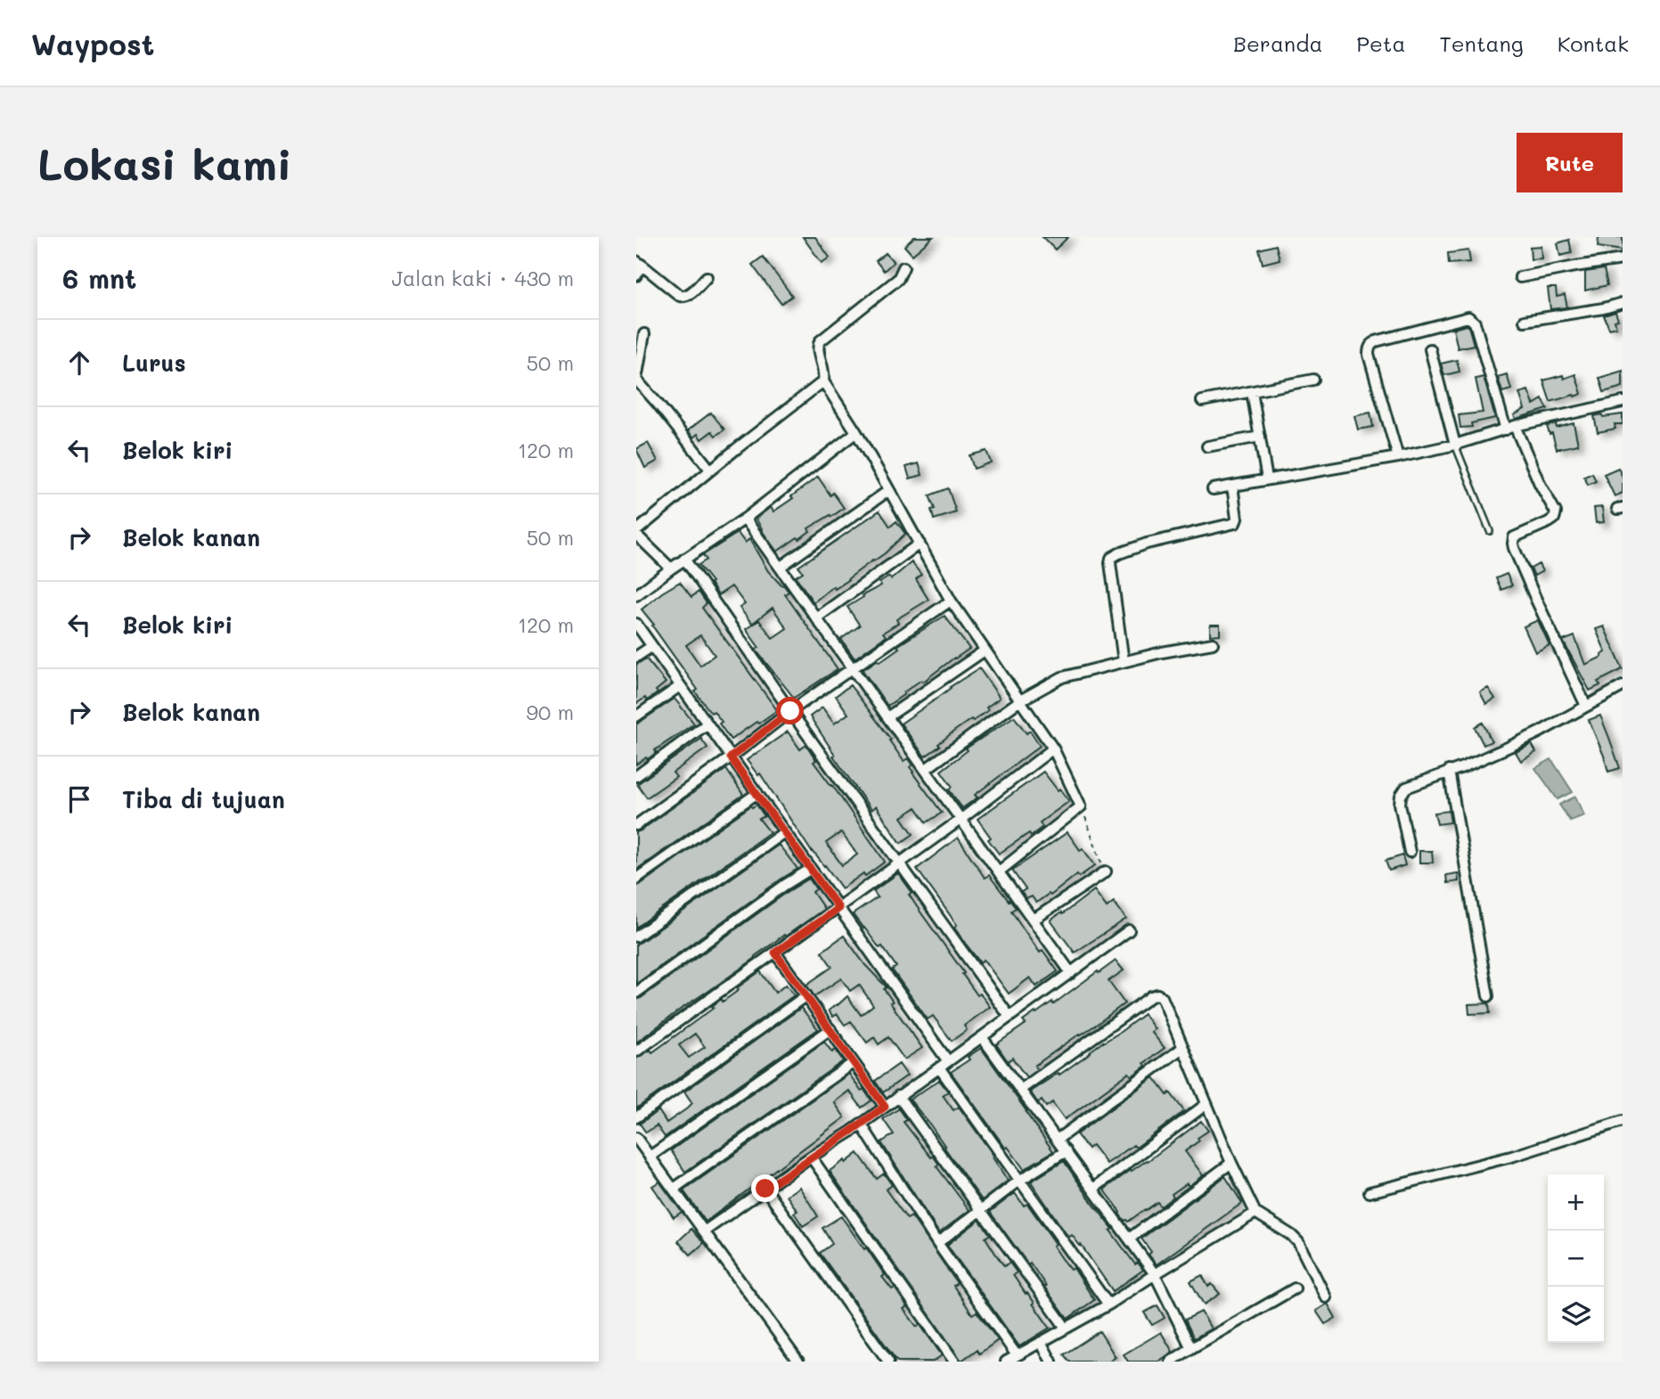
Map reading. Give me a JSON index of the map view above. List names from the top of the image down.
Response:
{
  "page": {
    "header": "Waypost",
    "nav": [
      "Beranda",
      "Peta",
      "Tentang",
      "Kontak"
    ],
    "buttons": "Rute",
    "title": "Lokasi kami",
    "heading": ["6 mnt", "Jalan kaki · 430 m"],
    "list": [
      ["Lurus", "50 m"],
      ["Belok kiri", "120 m"],
      ["Belok kanan", "50 m"],
      ["Belok kiri", "120 m"],
      ["Belok kanan", "90 m"],
      "Tiba di tujuan"
    ],
    "map_buttons": ["+", "−"]
  }
}
